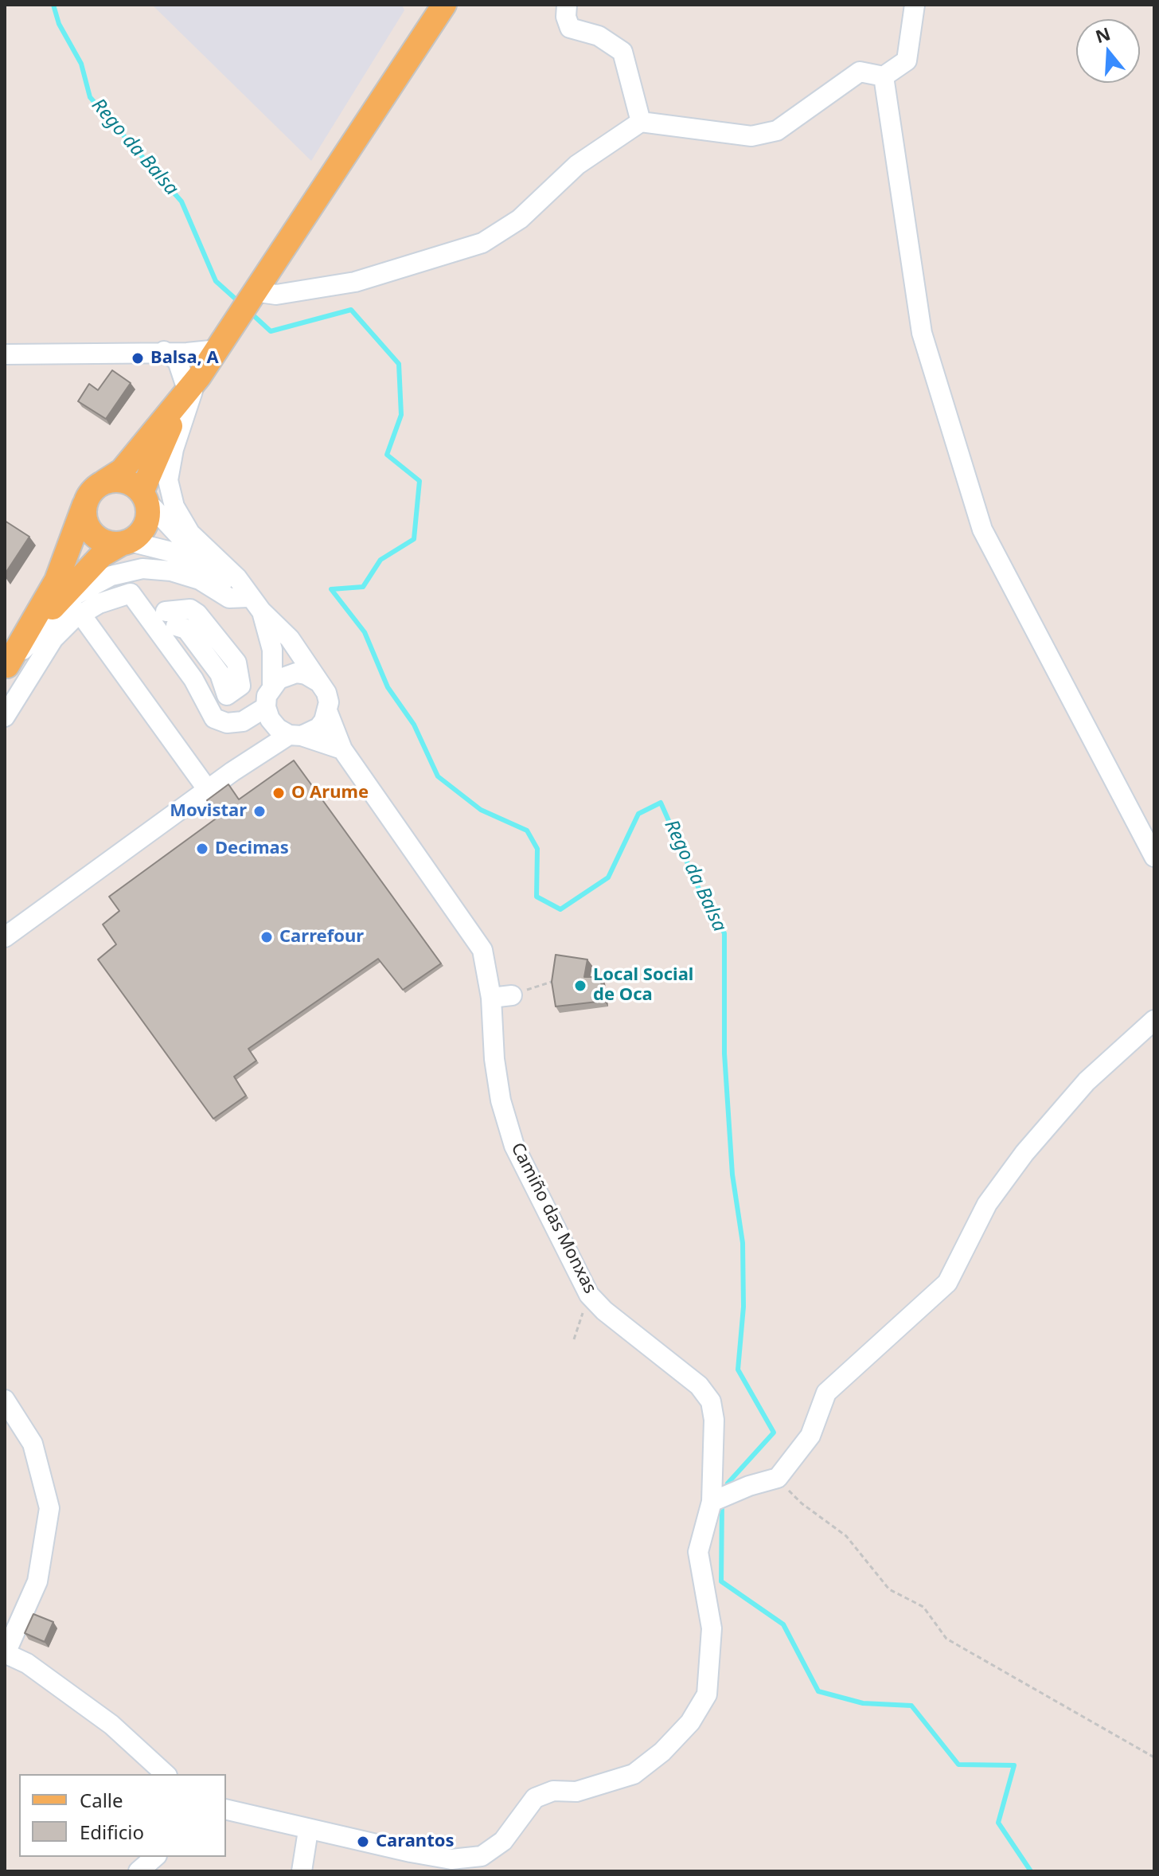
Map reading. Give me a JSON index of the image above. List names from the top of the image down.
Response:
{
  "streets": {
    "street": ["Camiño das Monxas"]
  },
  "water": ["Rego da Balsa"],
  "places": [
    "Balsa, A",
    "O Arume",
    "Movistar",
    "Decimas",
    "Carrefour",
    "Local Social de Oca",
    "Carantos"
  ],
  "legend": ["Calle", "Edificio"],
  "north": "top"
}
